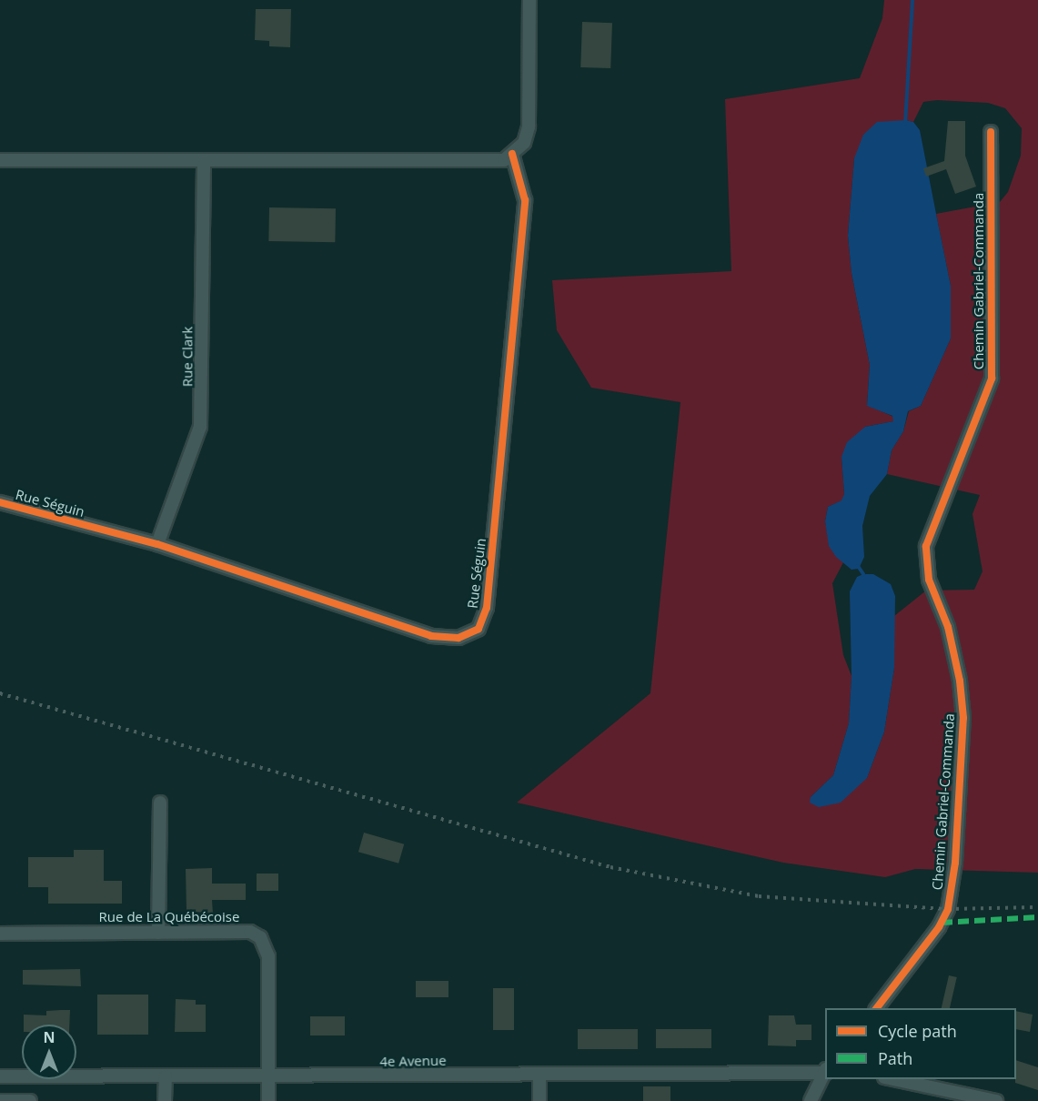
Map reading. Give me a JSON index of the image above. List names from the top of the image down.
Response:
{
  "streets": {
    "street": [
      "Chemin Gabriel-Commanda",
      "Rue Clark",
      "Rue Séguin",
      "Rue de La Québécoise",
      "4e Avenue"
    ]
  },
  "crossings": [
    ["Rue Clark", "Rue Séguin"],
    ["Rue de La Québécoise", "4e Avenue"]
  ],
  "legend": ["Cycle path", "Path"],
  "north": "top"
}
